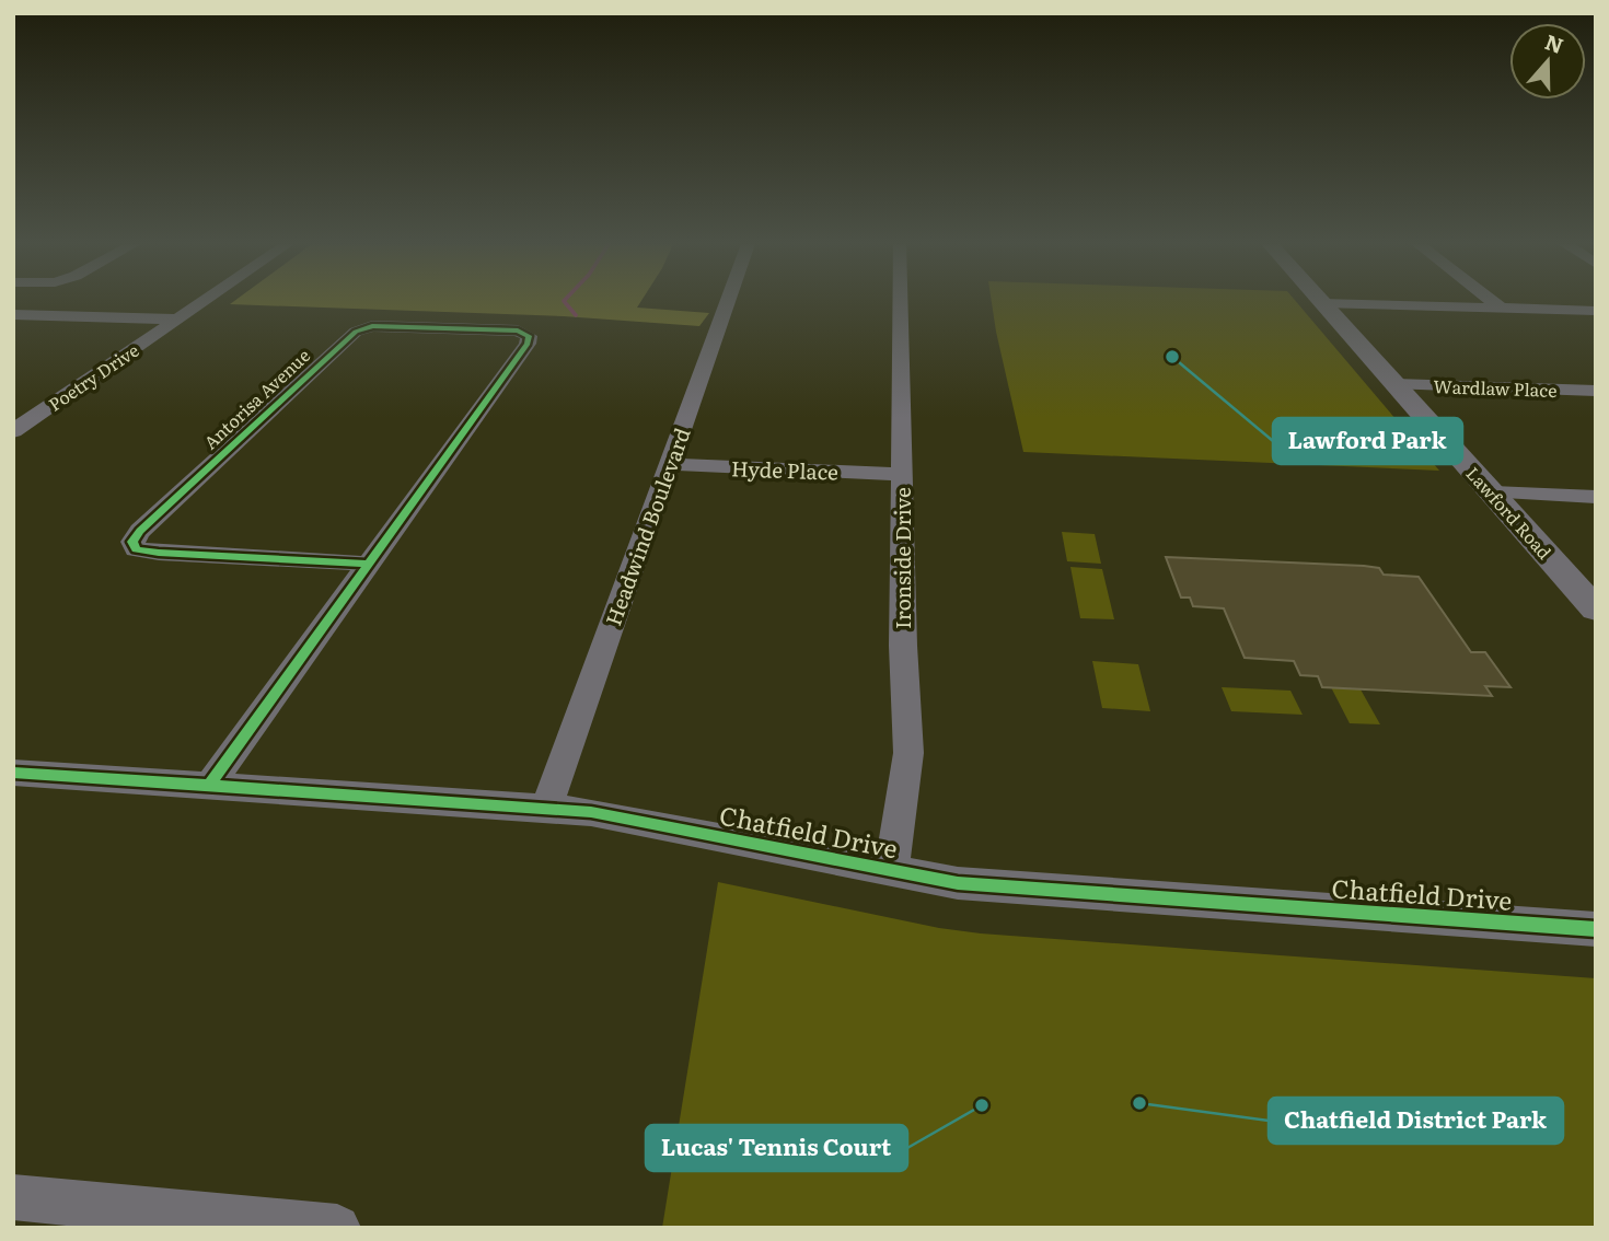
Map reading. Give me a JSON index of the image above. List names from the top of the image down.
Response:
{
  "streets": {
    "street": [
      "Poetry Drive",
      "Wardlaw Place",
      "Antorisa Avenue",
      "Hyde Place",
      "Lawford Road",
      "Headwind Boulevard",
      "Ironside Drive",
      "Chatfield Drive"
    ]
  },
  "crossings": [
    ["Wardlaw Place", "Lawford Road"],
    ["Antorisa Avenue", "Chatfield Drive"],
    ["Hyde Place", "Headwind Boulevard"],
    ["Hyde Place", "Ironside Drive"],
    ["Headwind Boulevard", "Chatfield Drive"],
    ["Ironside Drive", "Chatfield Drive"]
  ],
  "places": ["Lawford Park", "Chatfield District Park", "Lucas' Tennis Court"],
  "north": "top"
}
